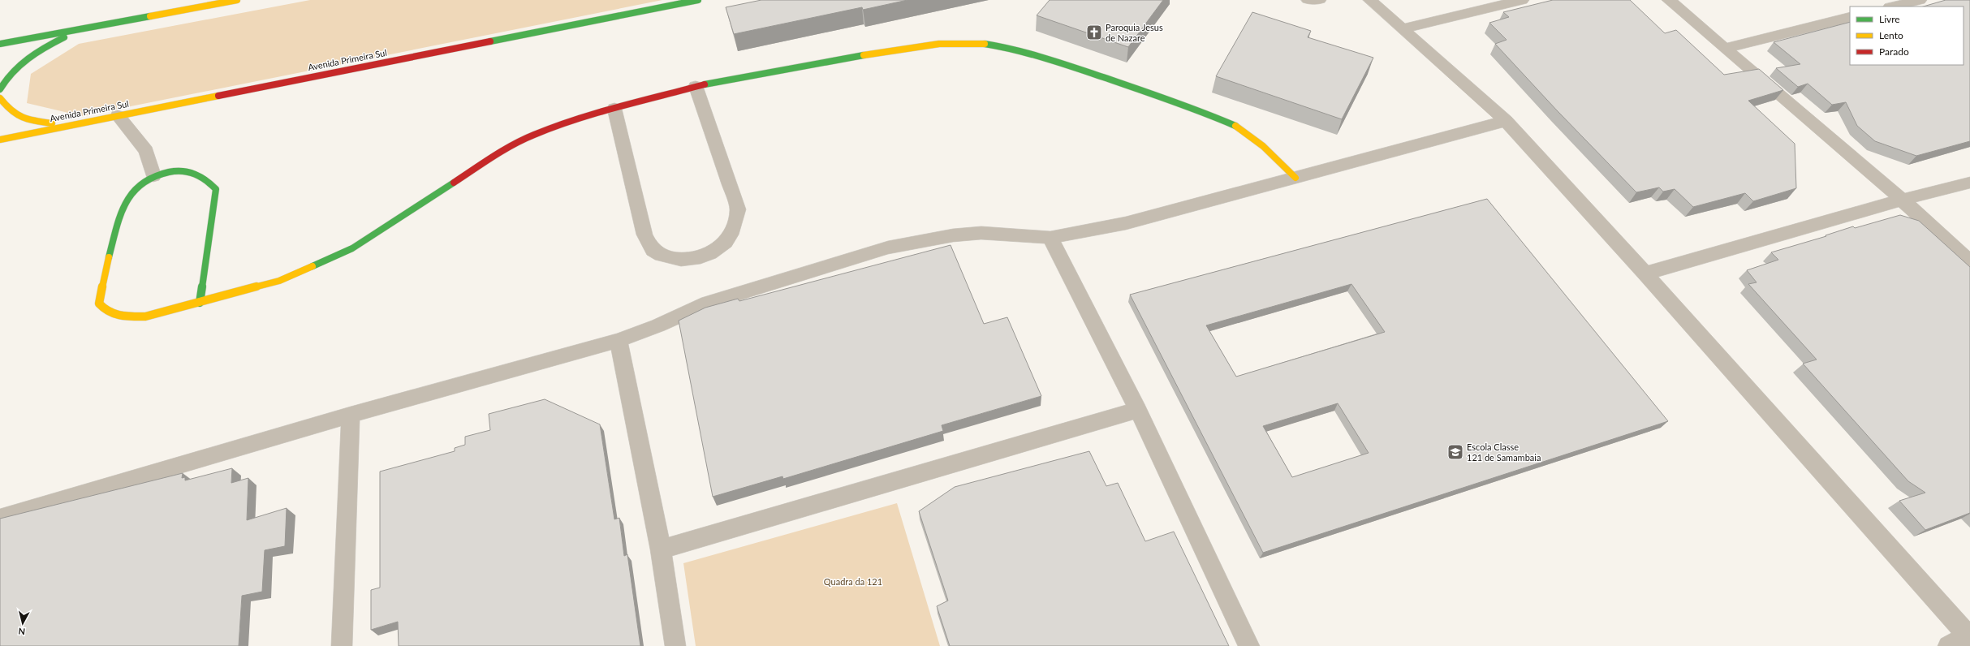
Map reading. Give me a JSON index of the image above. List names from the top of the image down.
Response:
{
  "streets": {
    "street": ["Avenida Primeira Sul"]
  },
  "parks": ["Quadra da 121"],
  "places": {
    "church": ["Paroquia Jesus de Nazare"],
    "school or university": ["Escola Classe 121 de Samambaia"]
  },
  "legend": ["Livre", "Lento", "Parado"],
  "north": "bottom"
}
